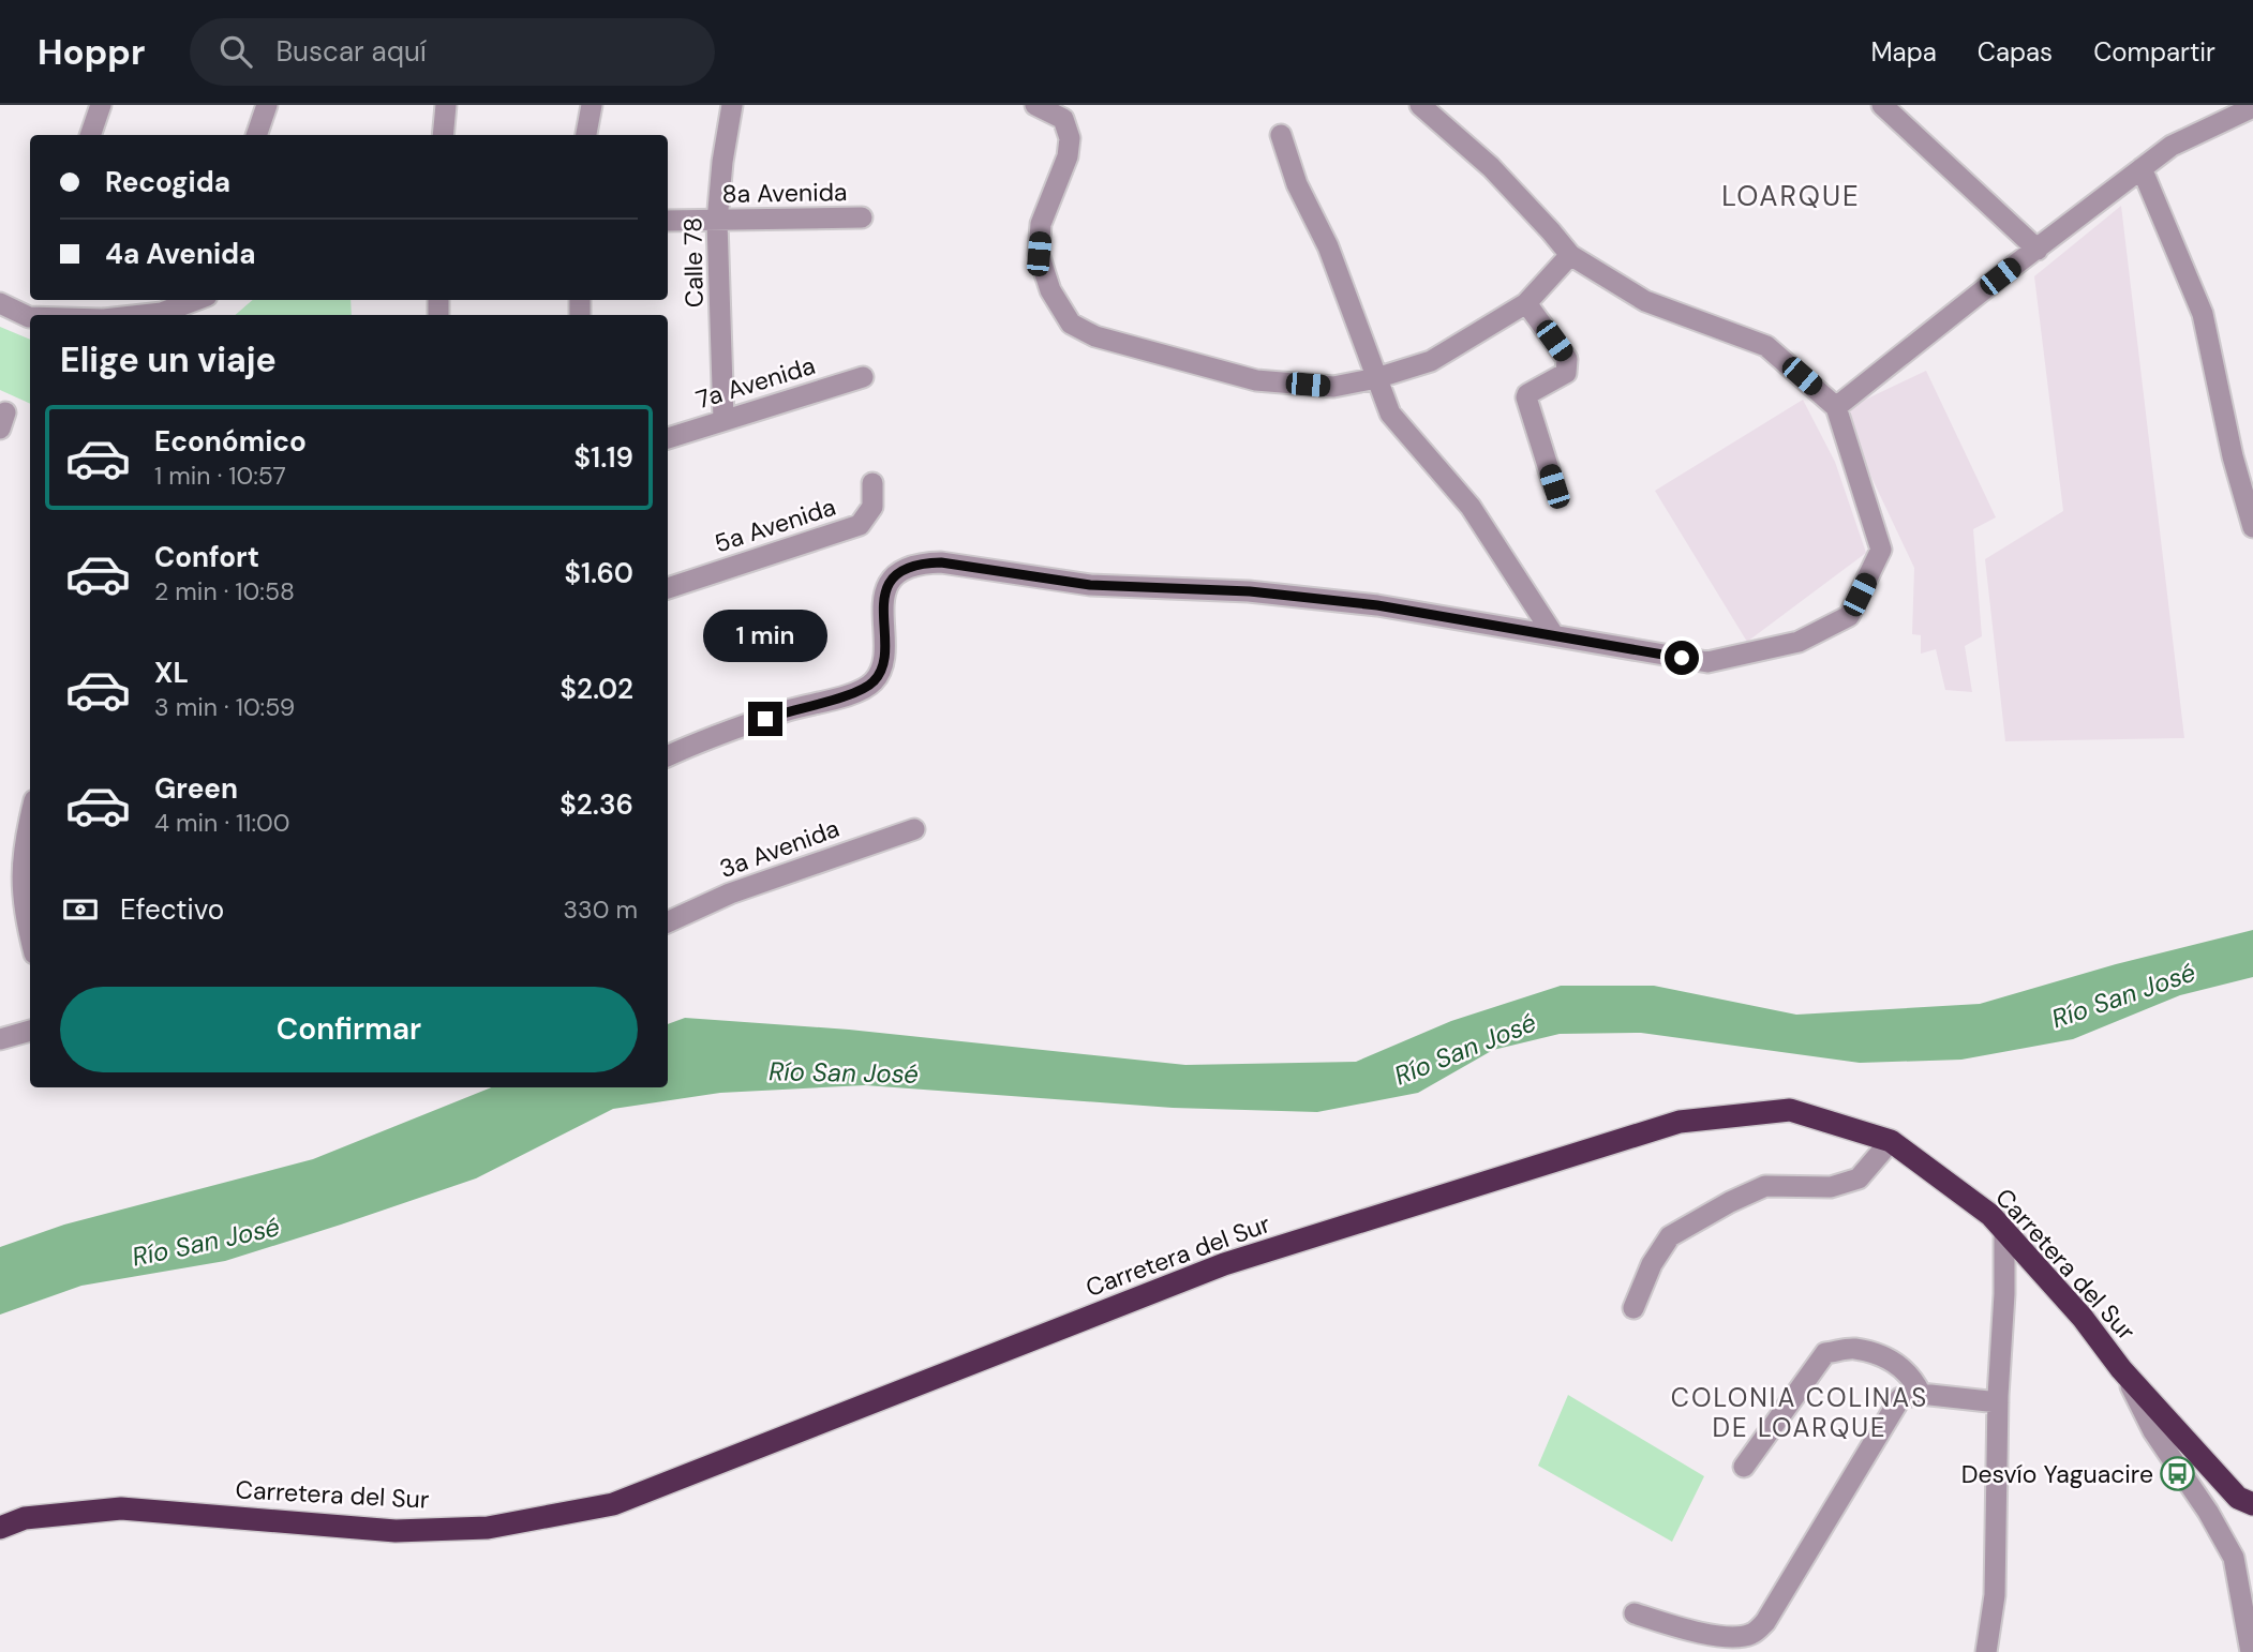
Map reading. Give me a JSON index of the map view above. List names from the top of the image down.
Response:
{
  "streets": {
    "highway": ["Carretera del Sur"],
    "street": [
      "8a Avenida",
      "Calle 78",
      "7a Avenida",
      "5a Avenida",
      "3a Avenida"
    ]
  },
  "crossings": [
    ["8a Avenida", "Calle 78"],
    ["Calle 78", "7a Avenida"]
  ],
  "districts": ["LOARQUE", "COLONIA COLINAS DE LOARQUE"],
  "water": ["Río San José"],
  "places": {
    "bus stop": ["Desvío Yaguacire"]
  },
  "page": {
    "header": "Hoppr",
    "search": "Buscar aquí",
    "nav": ["Mapa", "Capas", "Compartir"],
    "banner": ["Recogida", "4a Avenida"],
    "heading": "Elige un viaje",
    "list": [
      {
        "name": "Económico",
        "note": "1 min · 10:57",
        "value": "$1.19"
      },
      {
        "name": "Confort",
        "note": "2 min · 10:58",
        "value": "$1.60"
      },
      {
        "name": "XL",
        "note": "3 min · 10:59",
        "value": "$2.02"
      },
      {
        "name": "Green",
        "note": "4 min · 11:00",
        "value": "$2.36"
      }
    ],
    "bubble": "1 min",
    "pay": ["Efectivo", "330 m"],
    "buttons": "Confirmar"
  }
}
